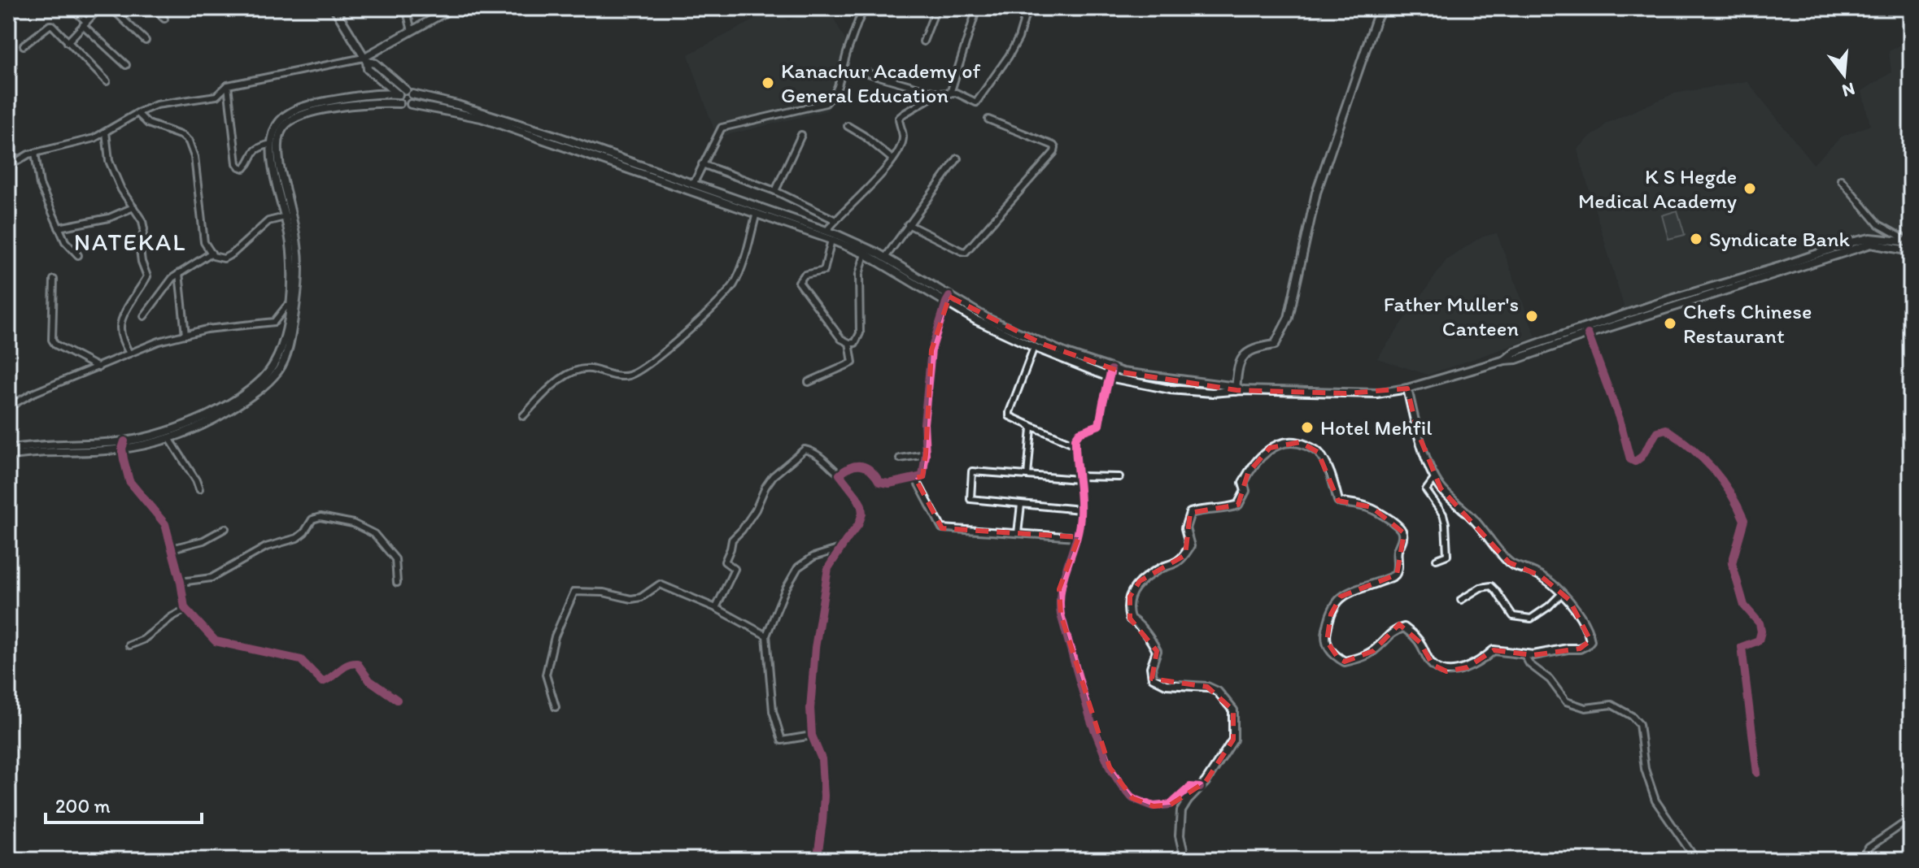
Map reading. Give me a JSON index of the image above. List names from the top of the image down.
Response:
{
  "districts": ["NATEKAL"],
  "places": [
    "Kanachur Academy of General Education",
    "K S Hegde Medical Academy",
    "Syndicate Bank",
    "Father Muller's Canteen",
    "Chefs Chinese Restaurant",
    "Hotel Mehfil"
  ],
  "scale_bar": "200 m",
  "north": "bottom"
}
